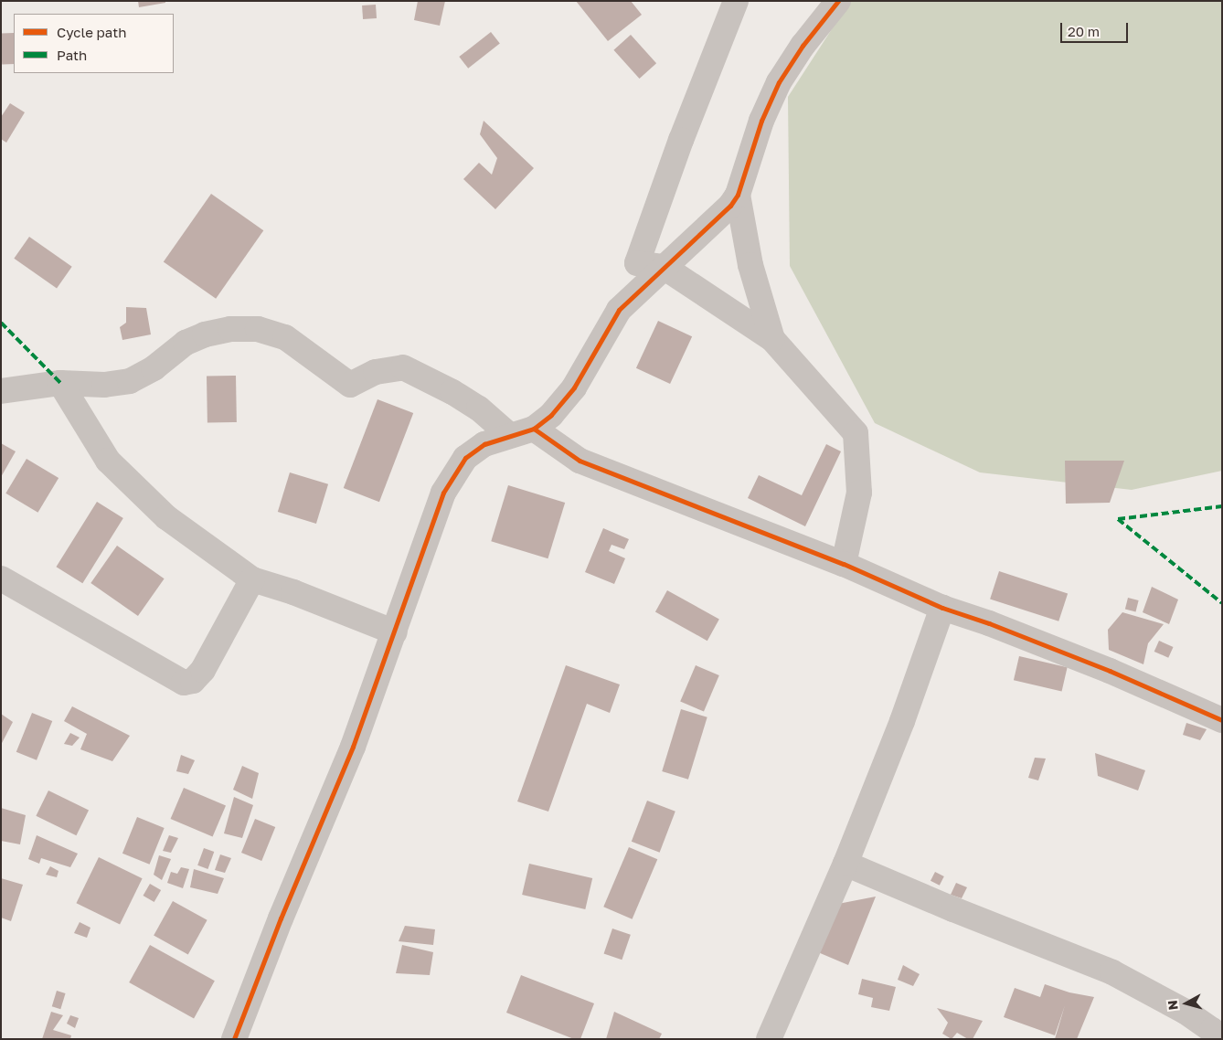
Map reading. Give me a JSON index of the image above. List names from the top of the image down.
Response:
{
  "legend": ["Cycle path", "Path"],
  "scale_bar": "20 m",
  "north": "left"
}
